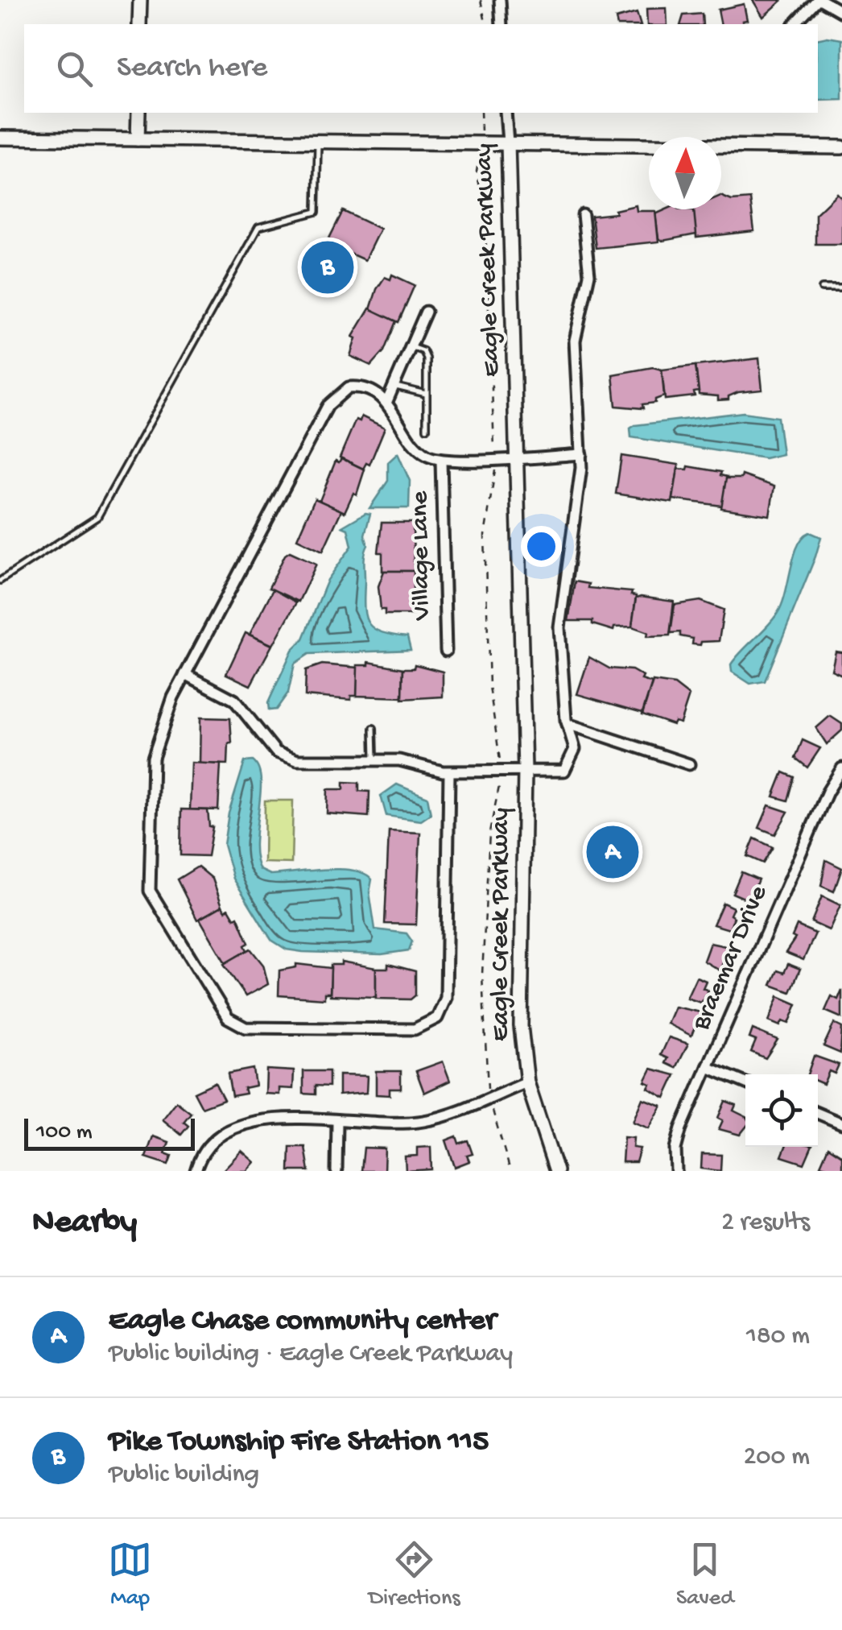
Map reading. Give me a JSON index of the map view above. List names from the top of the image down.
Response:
{
  "streets": {
    "main road": ["Eagle Creek Parkway"],
    "street": ["Village Lane", "Braemar Drive"]
  },
  "scale_bar": "100 m",
  "north": "top",
  "page": {
    "search": "Search here",
    "pins": ["B", "A"],
    "scale": "100 m",
    "heading": ["Nearby", "2 results"],
    "list": [
      {
        "mark": "A",
        "name": "Eagle Chase community center",
        "note": "Public building · Eagle Creek Parkway",
        "value": "180 m"
      },
      {
        "mark": "B",
        "name": "Pike Township Fire Station 115",
        "note": "Public building",
        "value": "200 m"
      }
    ],
    "nav": ["Map", "Directions", "Saved"]
  }
}
